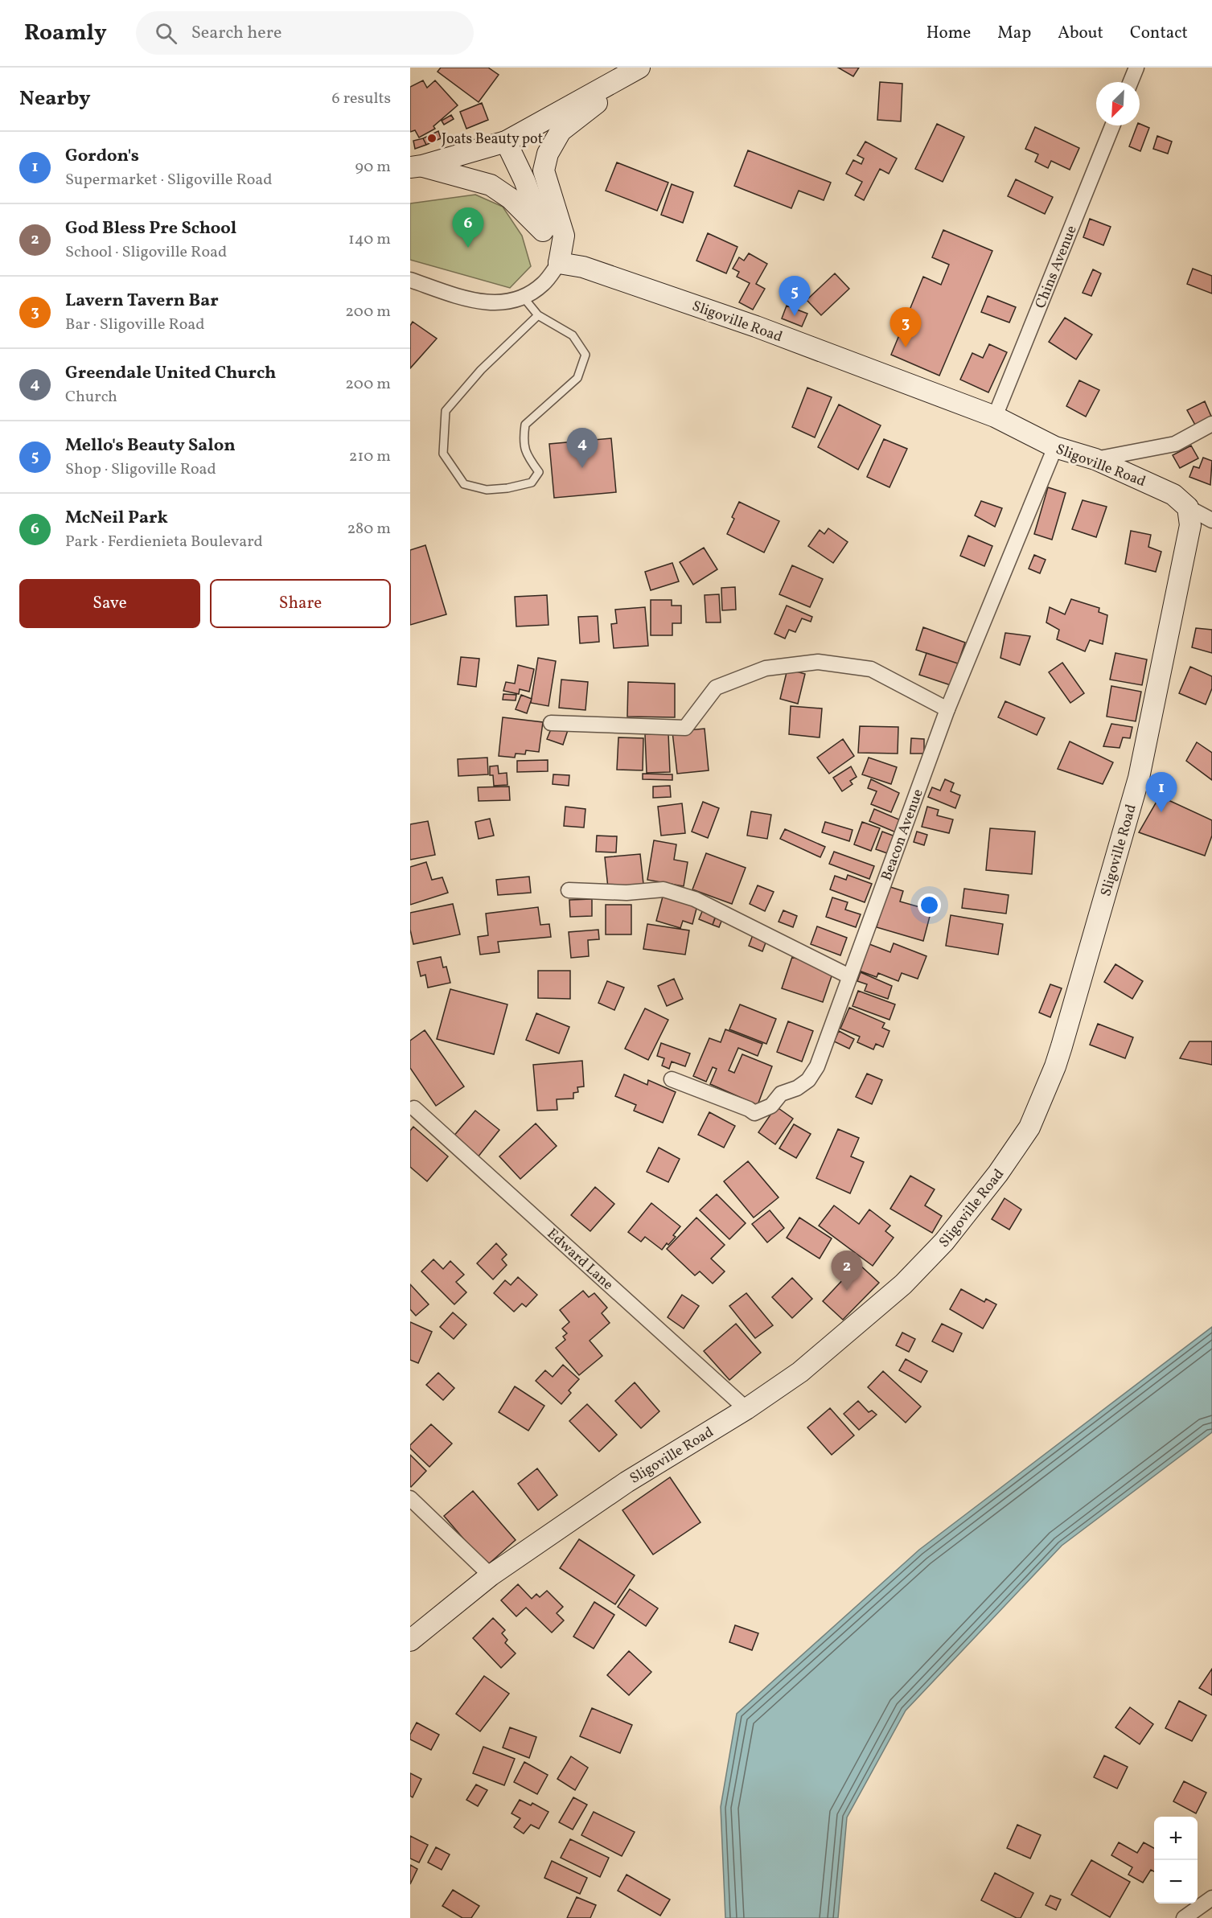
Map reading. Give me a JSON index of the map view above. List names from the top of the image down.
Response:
{
  "streets": {
    "street": [
      "Chins Avenue",
      "Sligoville Road",
      "Beacon Avenue",
      "Edward Lane"
    ]
  },
  "crossings": [
    ["Chins Avenue", "Sligoville Road"],
    ["Sligoville Road", "Beacon Avenue"],
    ["Sligoville Road", "Edward Lane"]
  ],
  "places": ["Joats Beauty pot"],
  "north": "bottom left",
  "page": {
    "header": "Roamly",
    "search": "Search here",
    "nav": [
      "Home",
      "Map",
      "About",
      "Contact"
    ],
    "heading": ["Nearby", "6 results"],
    "list": [
      {
        "mark": "1",
        "name": "Gordon's",
        "note": "Supermarket · Sligoville Road",
        "value": "90 m"
      },
      {
        "mark": "2",
        "name": "God Bless Pre School",
        "note": "School · Sligoville Road",
        "value": "140 m"
      },
      {
        "mark": "3",
        "name": "Lavern Tavern Bar",
        "note": "Bar · Sligoville Road",
        "value": "200 m"
      },
      {
        "mark": "4",
        "name": "Greendale United Church",
        "note": "Church",
        "value": "200 m"
      },
      {
        "mark": "5",
        "name": "Mello's Beauty Salon",
        "note": "Shop · Sligoville Road",
        "value": "210 m"
      },
      {
        "mark": "6",
        "name": "McNeil Park",
        "note": "Park · Ferdienieta Boulevard",
        "value": "280 m"
      }
    ],
    "pins": [
      "6",
      "5",
      "3",
      "4",
      "1",
      "2"
    ],
    "buttons": ["Save", "Share"],
    "map_buttons": ["+", "−"]
  }
}
